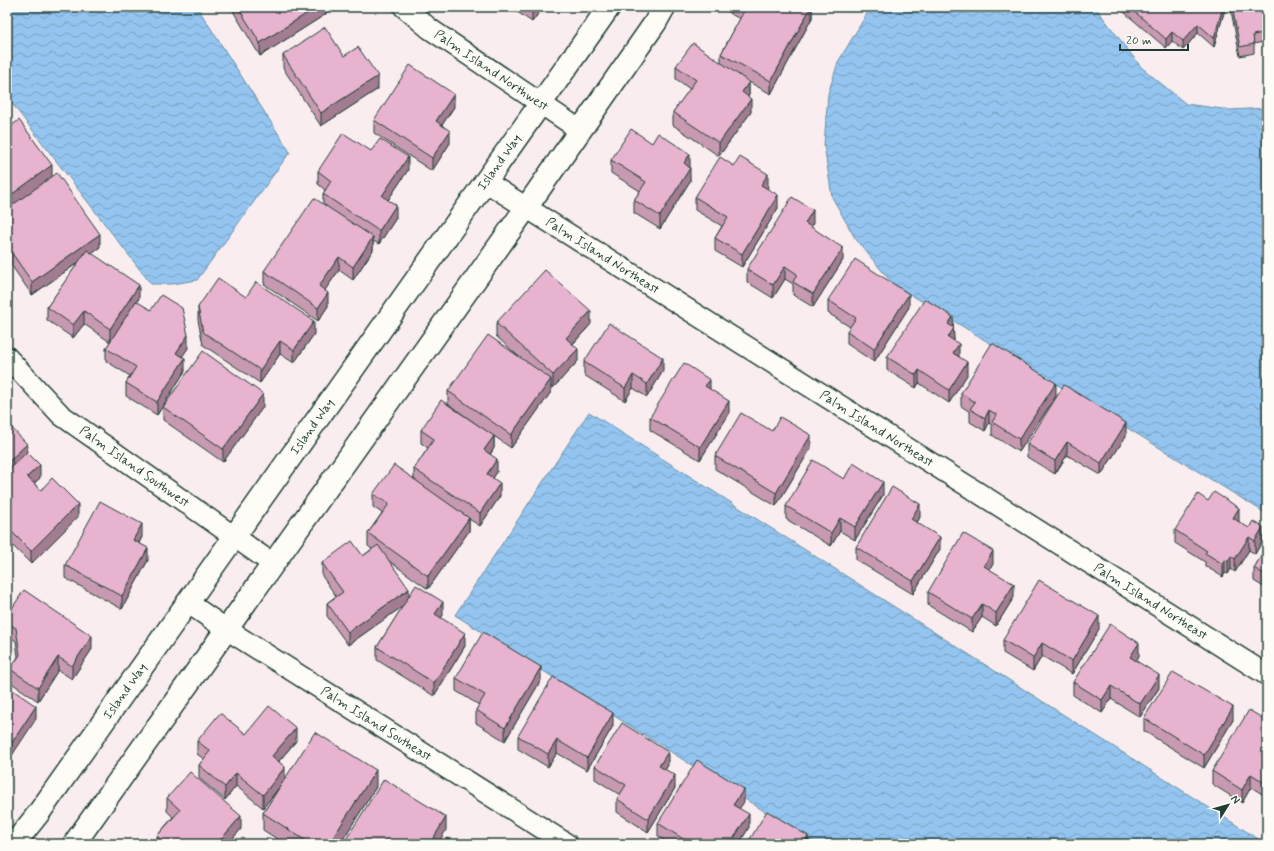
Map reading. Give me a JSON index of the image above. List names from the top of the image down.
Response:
{
  "streets": {
    "street": [
      "Palm Island Northwest",
      "Island Way",
      "Palm Island Northeast",
      "Palm Island Southwest",
      "Palm Island Southeast"
    ]
  },
  "crossings": [
    ["Palm Island Northwest", "Island Way"],
    ["Island Way", "Palm Island Northeast"],
    ["Island Way", "Palm Island Southwest"],
    ["Island Way", "Palm Island Southeast"]
  ],
  "scale_bar": "20 m",
  "north": "top right"
}
